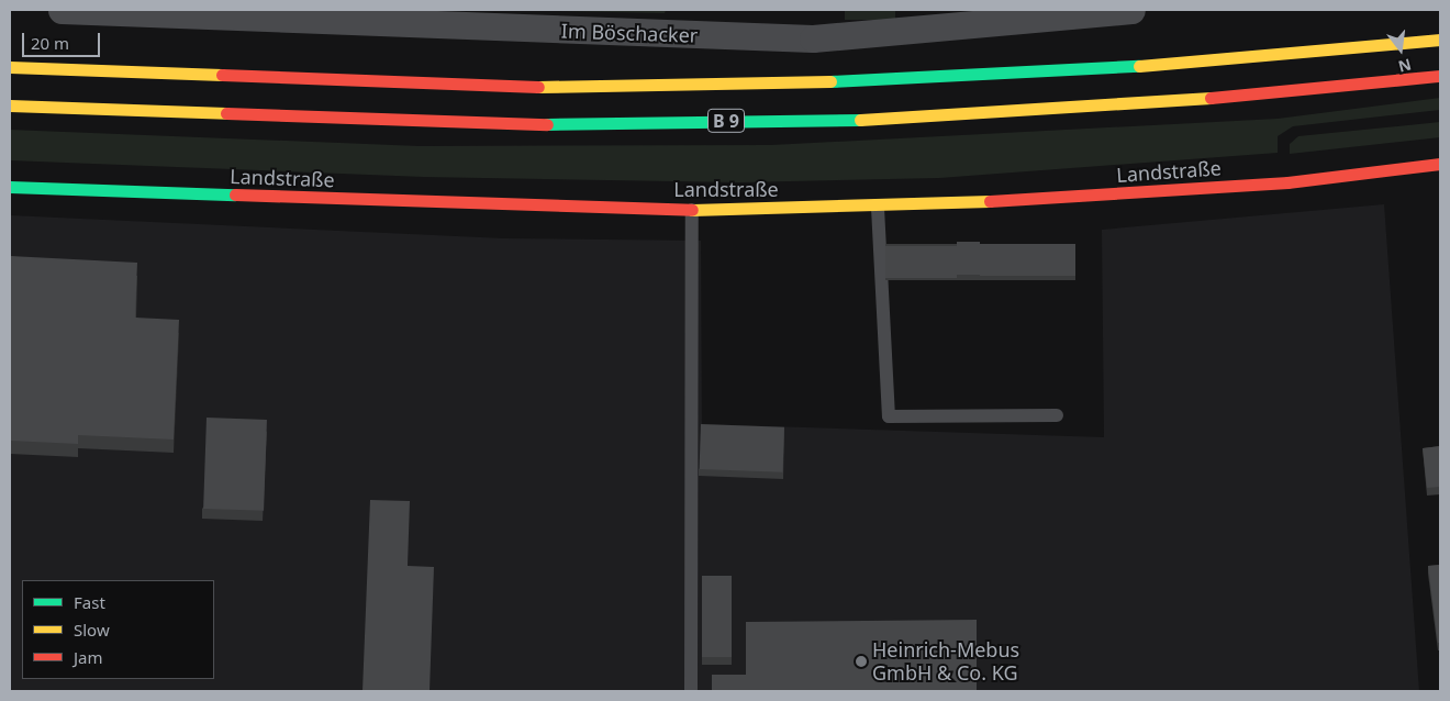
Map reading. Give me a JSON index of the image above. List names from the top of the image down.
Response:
{
  "streets": {
    "main road": ["B 9", "Landstraße"],
    "street": ["Im Böschacker"]
  },
  "places": ["Heinrich-Mebus GmbH & Co. KG"],
  "legend": ["Fast", "Slow", "Jam"],
  "scale_bar": "20 m",
  "north": "bottom"
}
